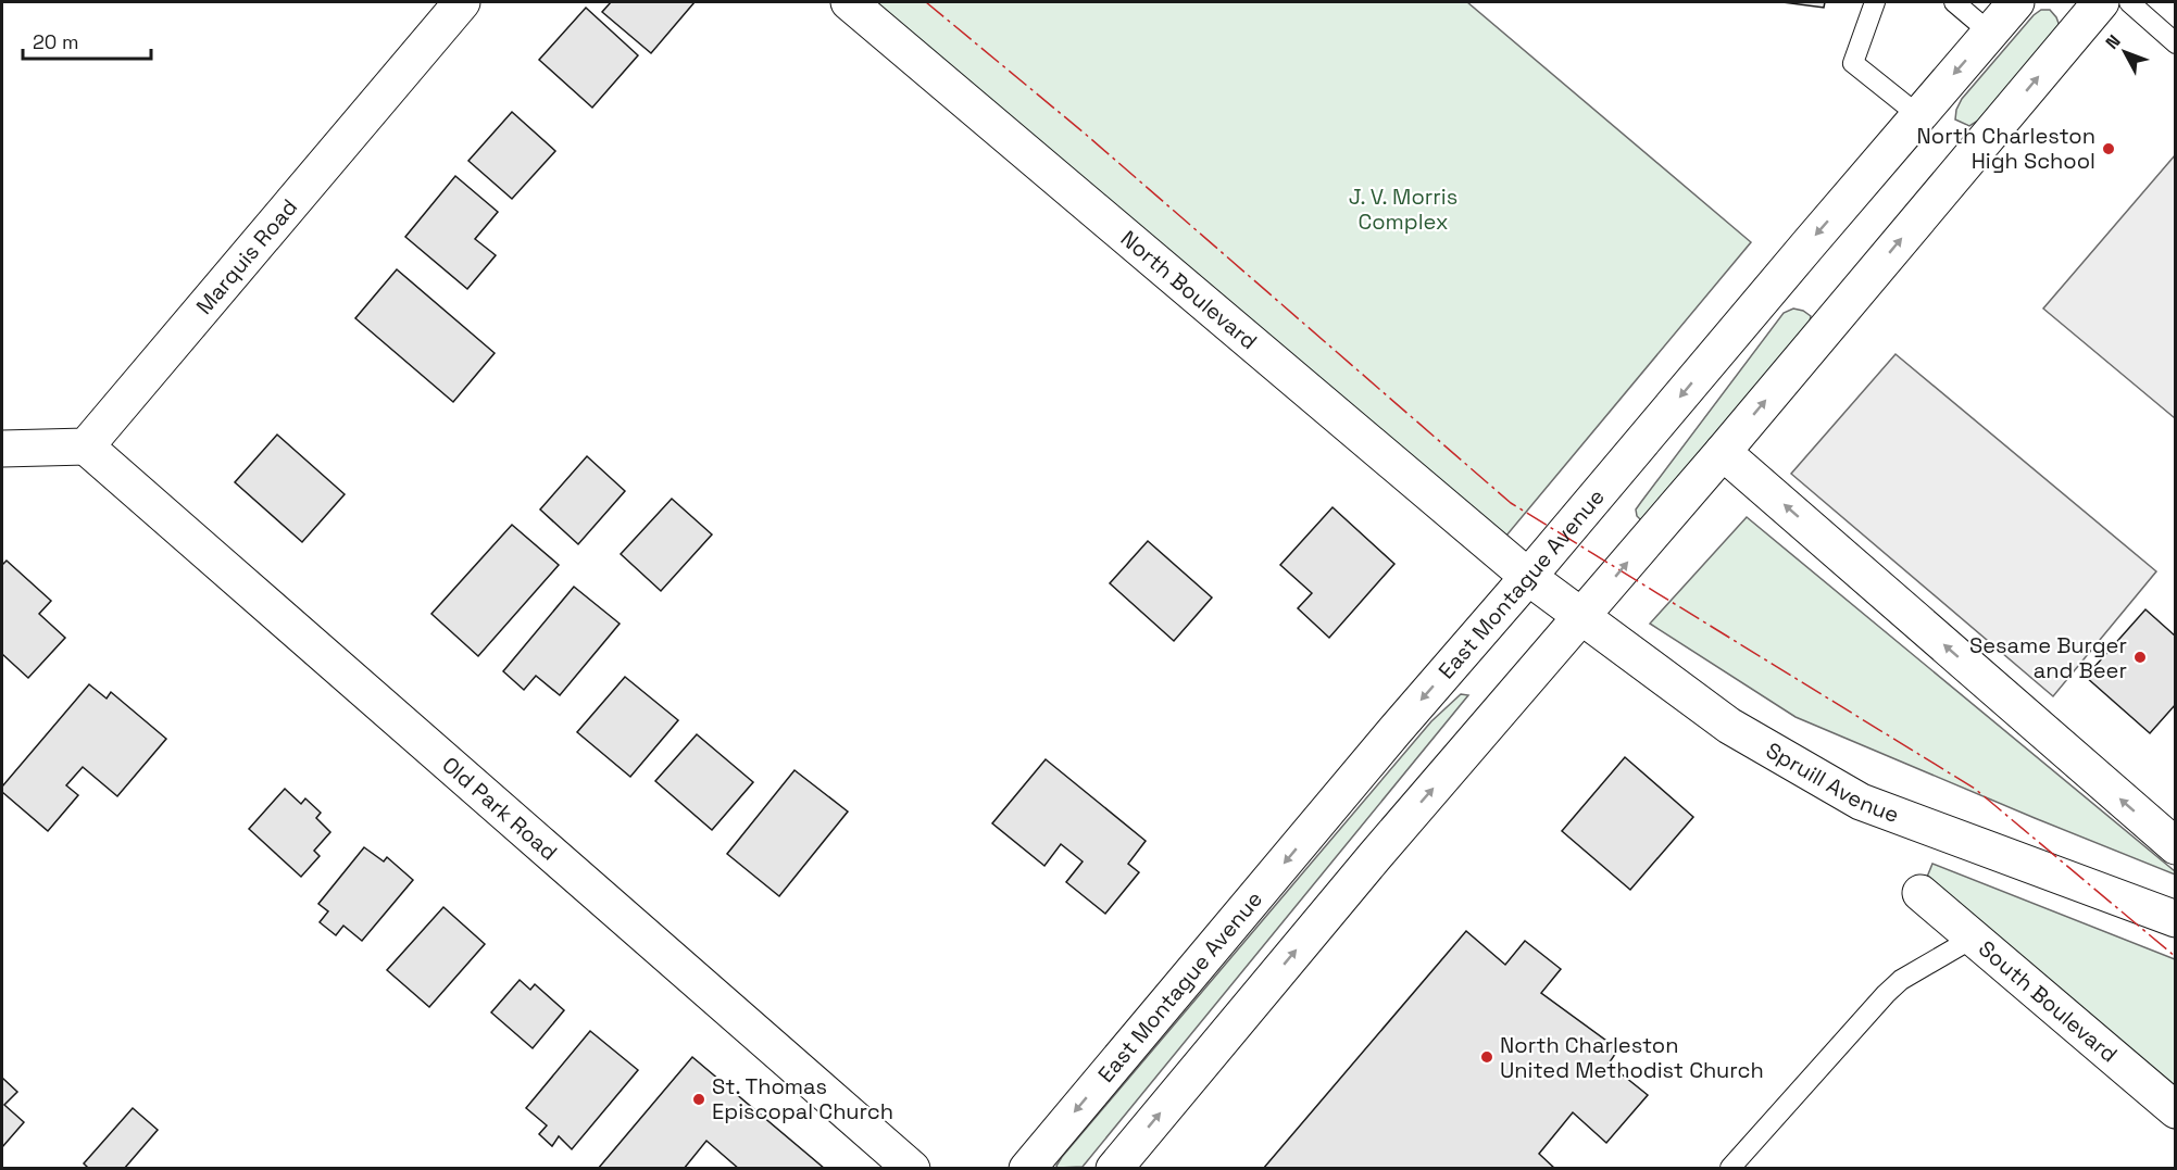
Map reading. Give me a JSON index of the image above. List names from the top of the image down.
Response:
{
  "streets": {
    "street": [
      "Marquis Road",
      "North Boulevard",
      "East Montague Avenue",
      "Spruill Avenue",
      "Old Park Road",
      "South Boulevard"
    ]
  },
  "crossings": [
    ["Marquis Road", "Old Park Road"],
    ["North Boulevard", "East Montague Avenue"],
    ["North Boulevard", "Spruill Avenue"],
    ["East Montague Avenue", "Spruill Avenue"]
  ],
  "parks": ["J. V. Morris Complex"],
  "places": [
    "North Charleston High School",
    "Sesame Burger and Beer",
    "North Charleston United Methodist Church",
    "St. Thomas Episcopal Church"
  ],
  "scale_bar": "20 m",
  "north": "top left"
}
